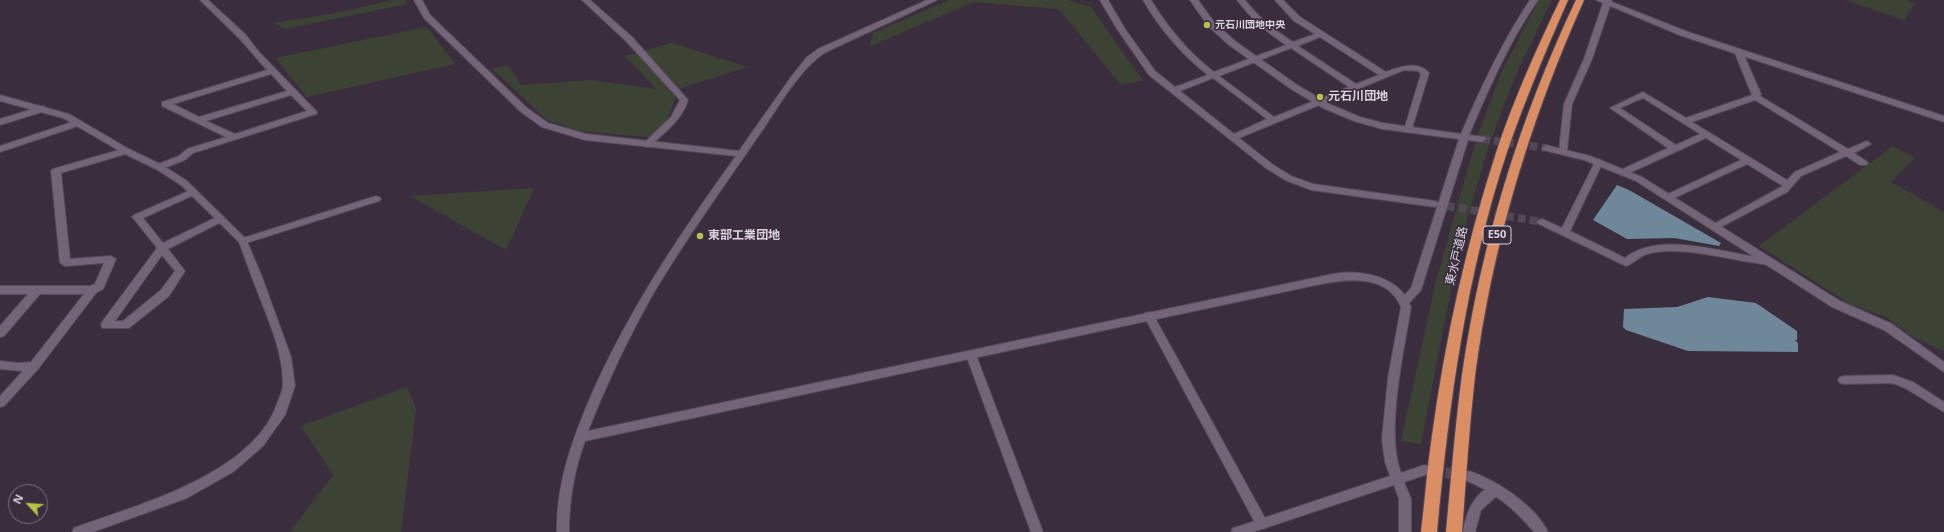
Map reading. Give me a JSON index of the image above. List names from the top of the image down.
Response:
{
  "streets": {
    "highway": ["E50", "東水戸道路"]
  },
  "places": ["元石川団地中央", "元石川団地", "東部工業団地"],
  "north": "top left"
}
